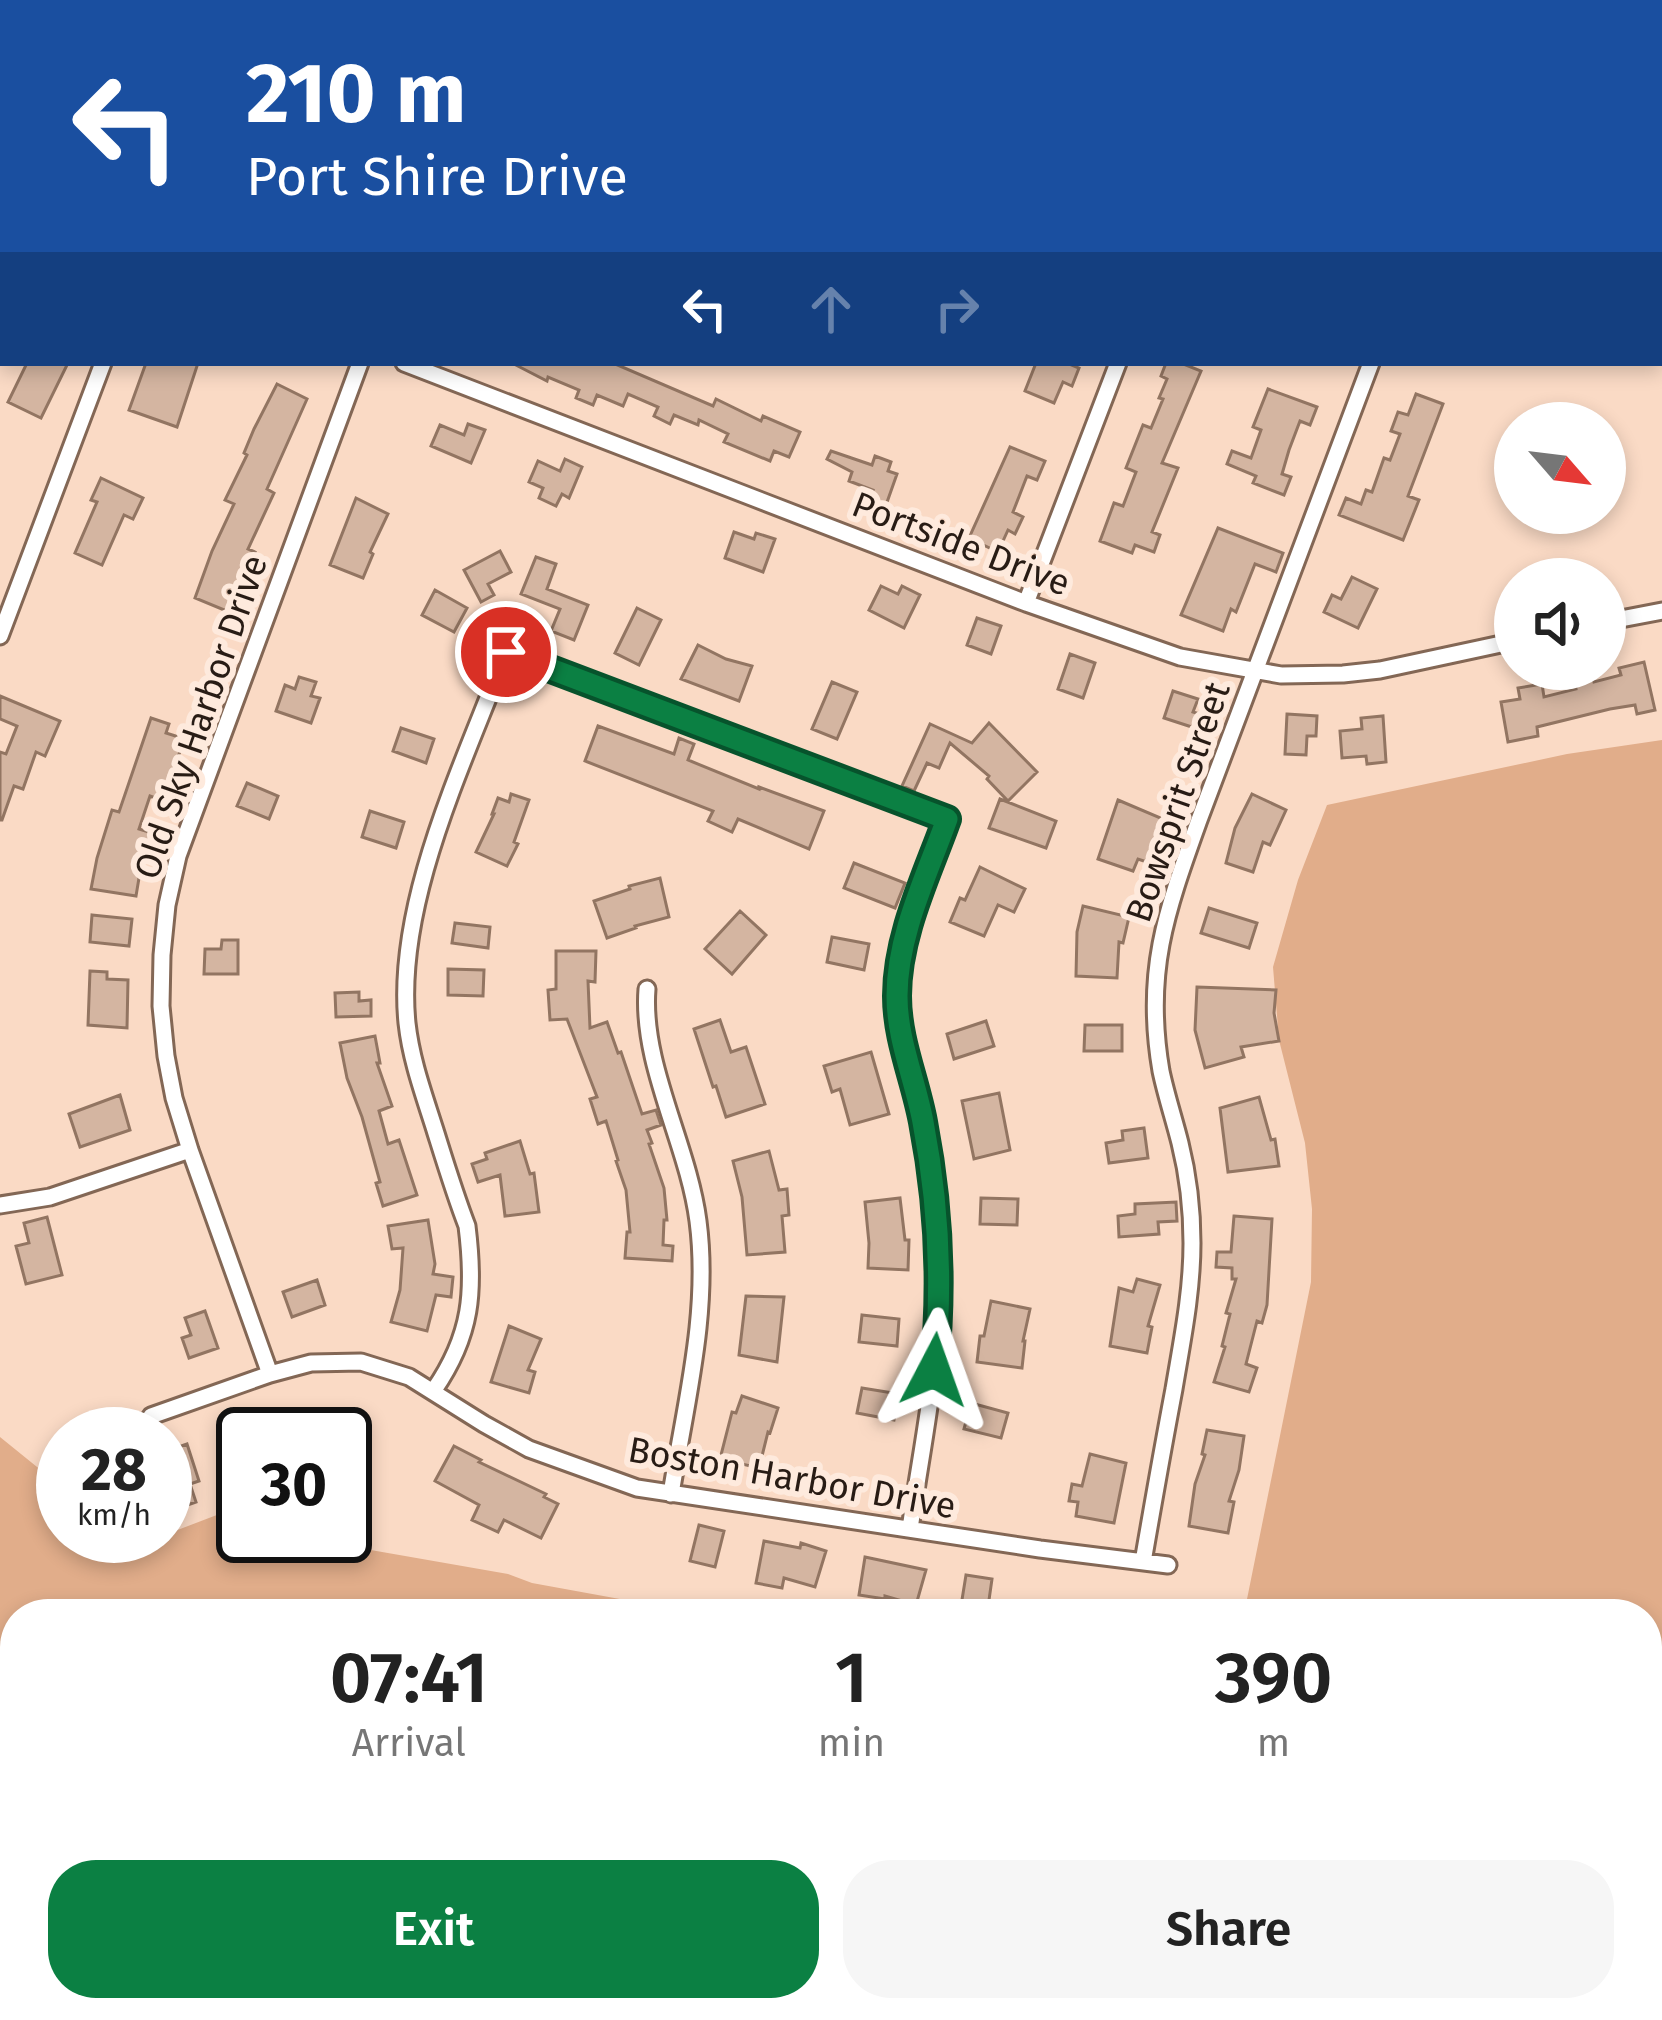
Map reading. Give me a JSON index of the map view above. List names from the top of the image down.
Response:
{
  "streets": {
    "street": [
      "Portside Drive",
      "Old Sky Harbor Drive",
      "Bowsprit Street",
      "Boston Harbor Drive"
    ]
  },
  "crossings": [
    ["Portside Drive", "Bowsprit Street"],
    ["Old Sky Harbor Drive", "Boston Harbor Drive"],
    ["Bowsprit Street", "Boston Harbor Drive"]
  ],
  "north": "bottom right",
  "page": {
    "turn": ["210 m", "Port Shire Drive"],
    "speed": "28 km/h",
    "limit": "30",
    "eta": [
      "07:41",
      "Arrival",
      "1",
      "min",
      "390",
      "m"
    ],
    "buttons": ["Exit", "Share"]
  }
}
